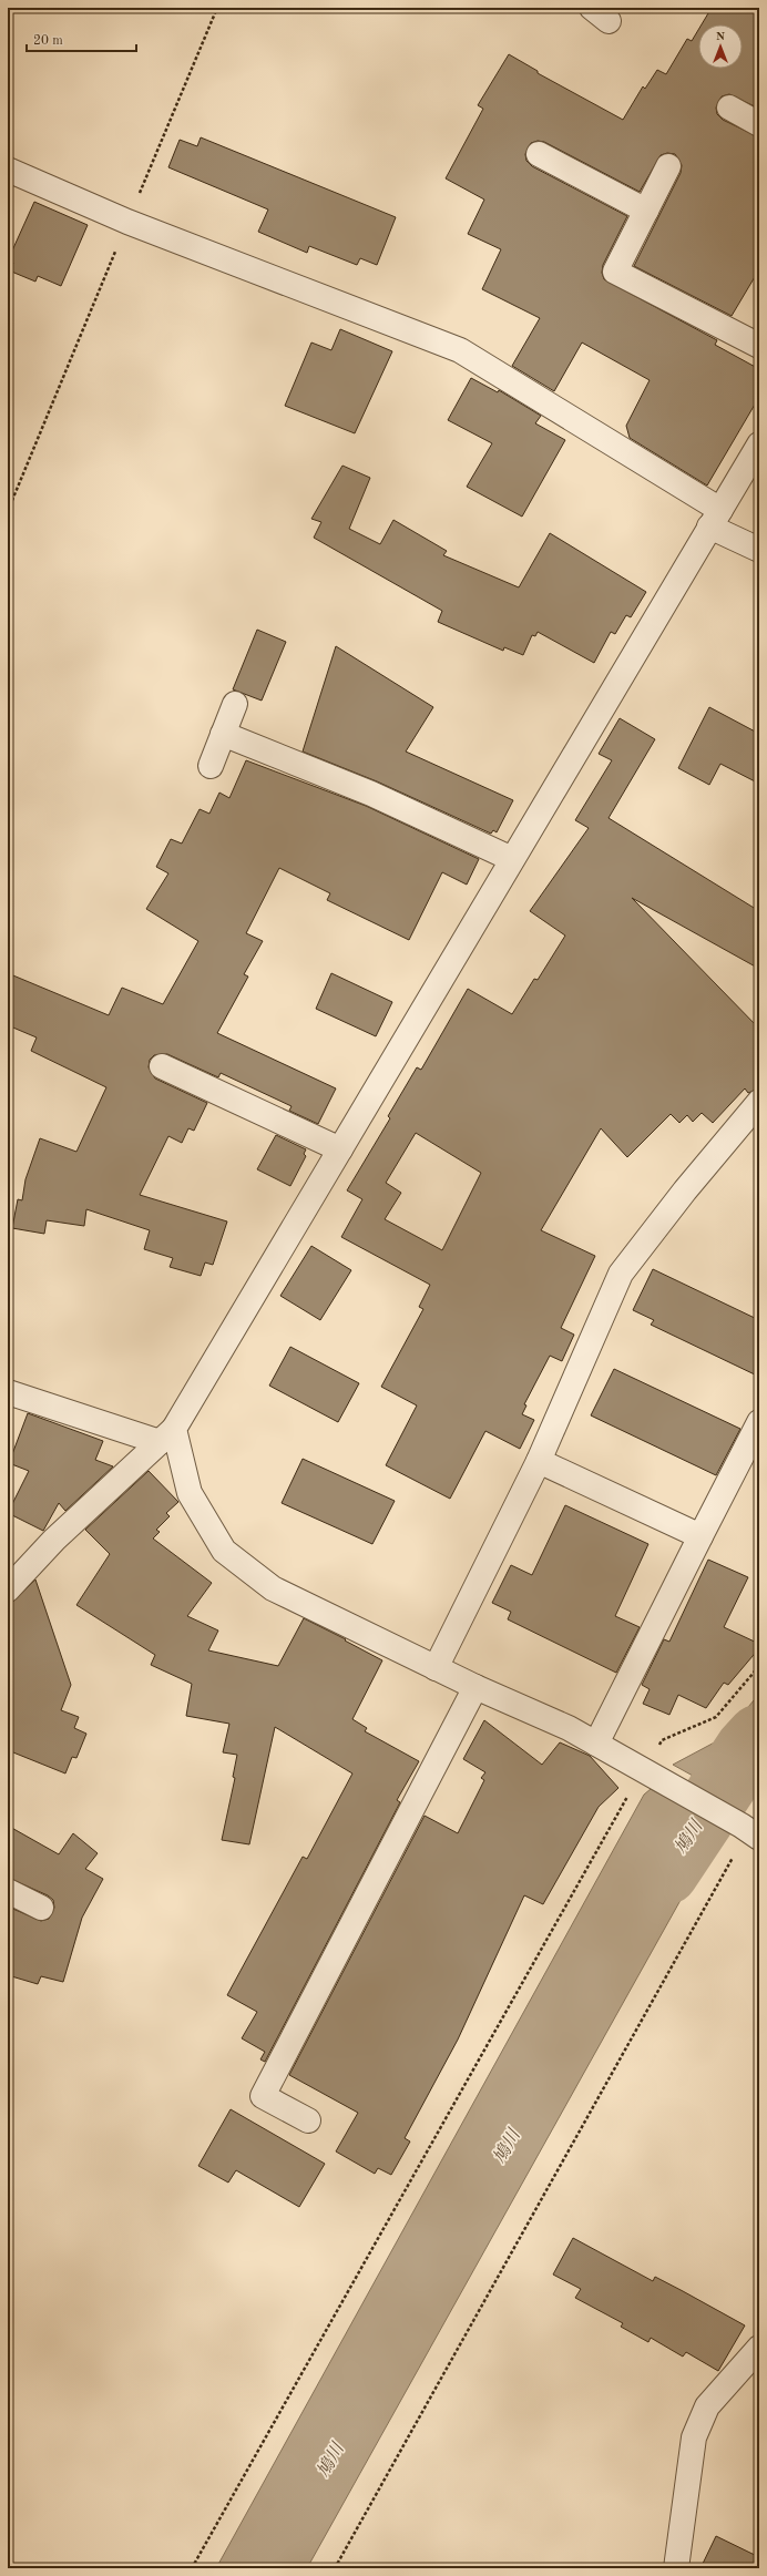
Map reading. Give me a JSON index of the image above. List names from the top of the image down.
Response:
{
  "water": ["鳩川"],
  "scale_bar": "20 m",
  "north": "top"
}
